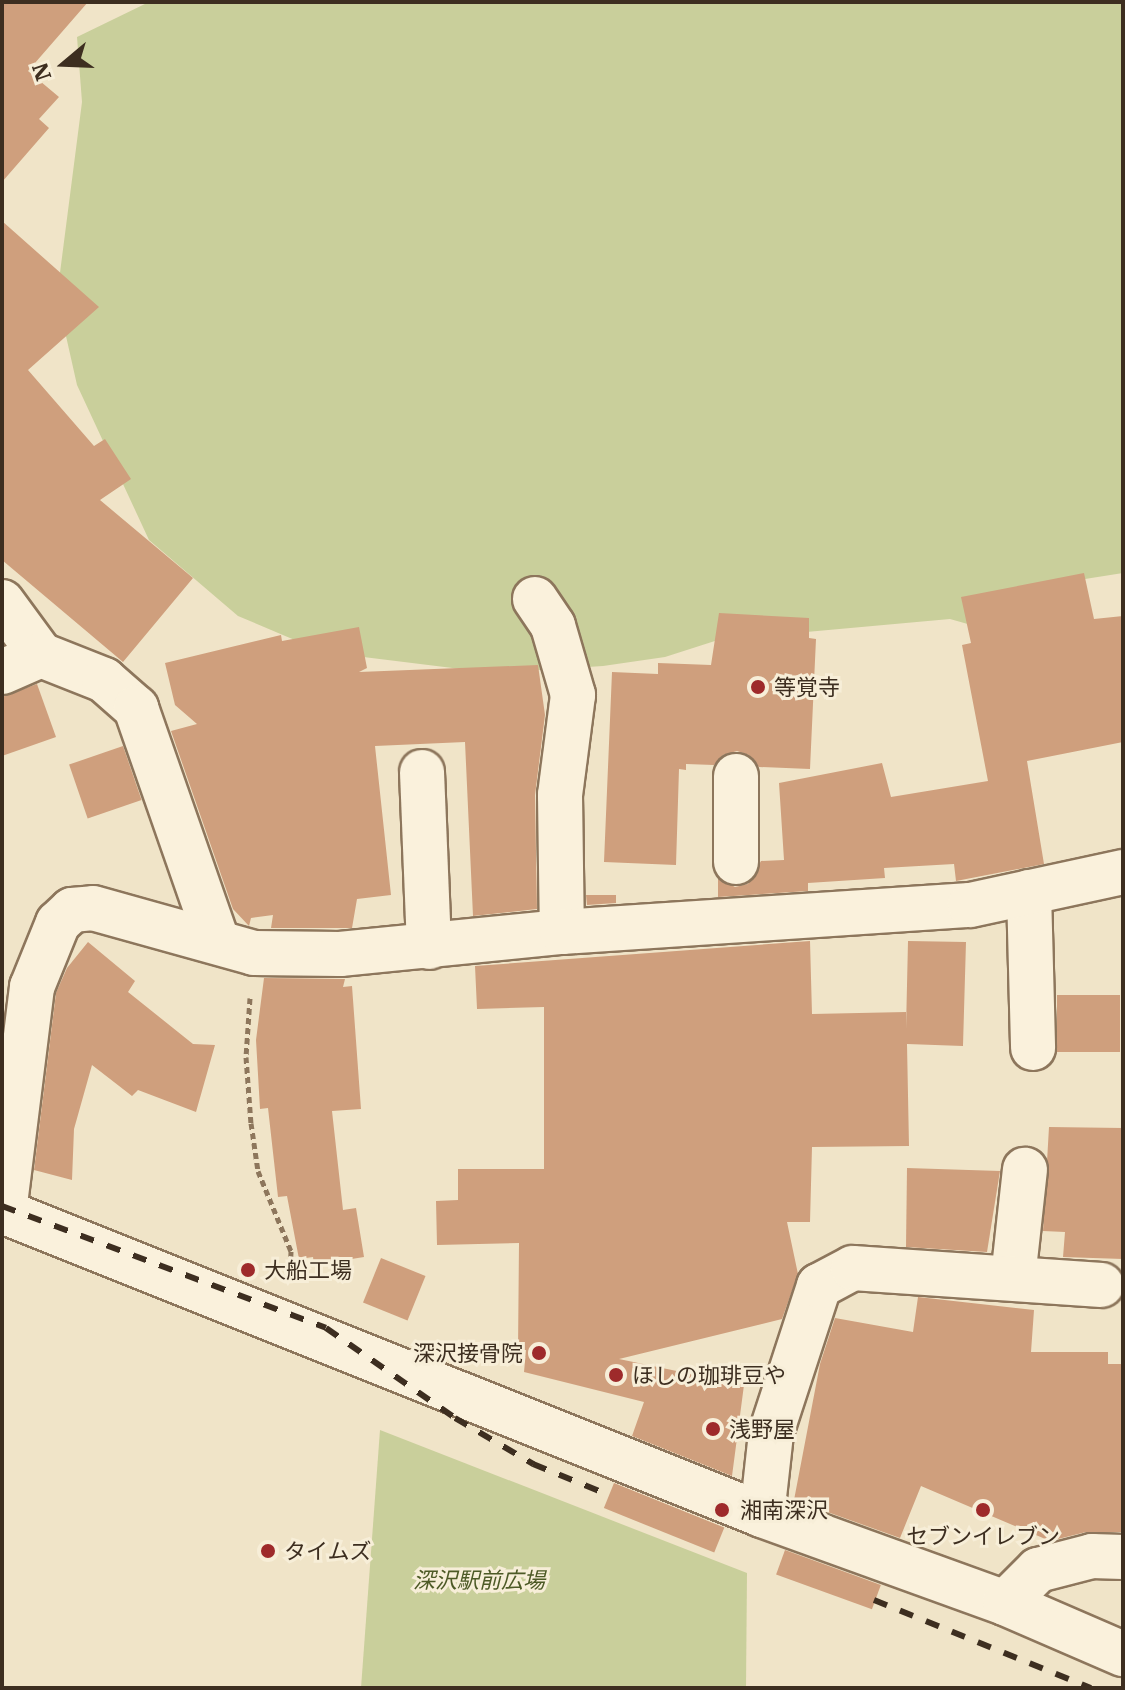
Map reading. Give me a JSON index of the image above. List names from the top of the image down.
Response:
{
  "parks": ["深沢駅前広場"],
  "places": [
    "等覚寺",
    "大船工場",
    "深沢接骨院",
    "ほしの珈琲豆や",
    "浅野屋",
    "湘南深沢",
    "セブンイレブン",
    "タイムズ"
  ],
  "north": "left"
}
